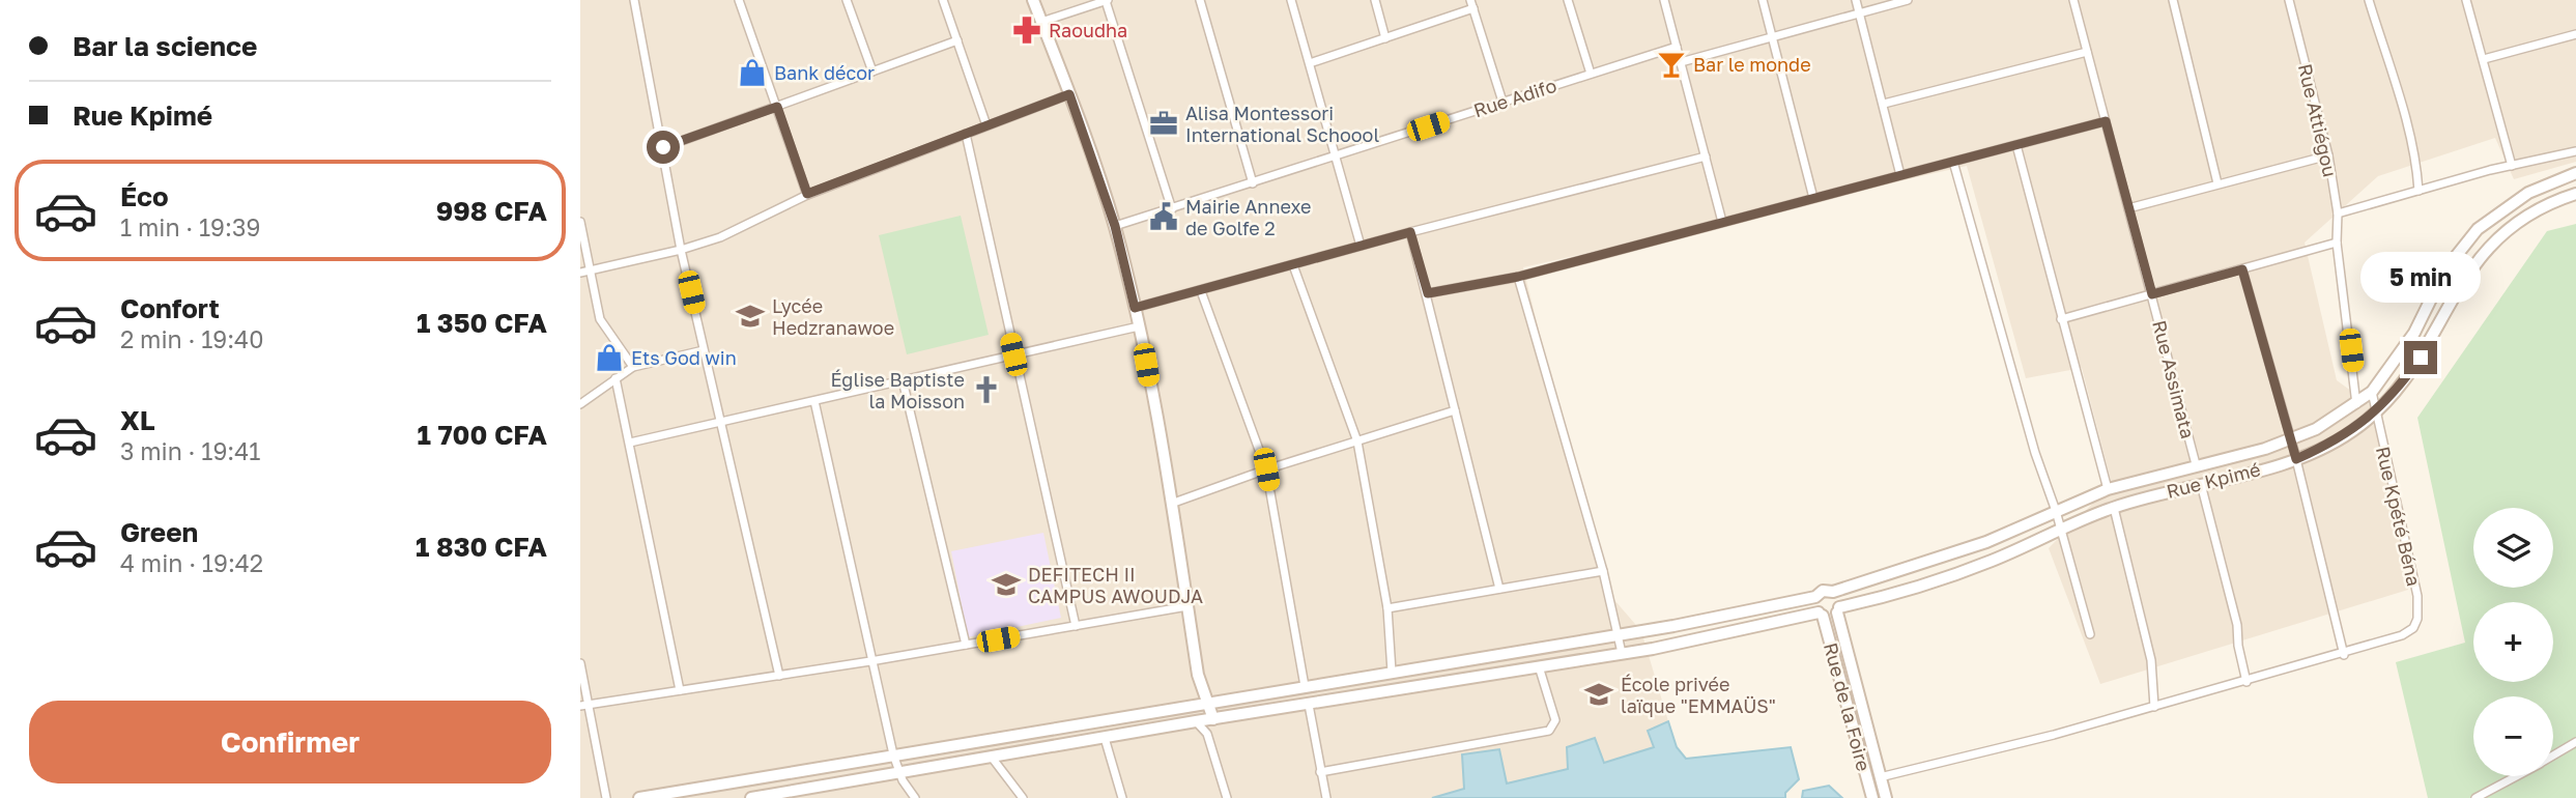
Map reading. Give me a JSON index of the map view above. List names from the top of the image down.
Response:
{
  "streets": {
    "main road": ["Rue Kpimé", "Rue de la Foire"],
    "street": [
      "Rue Adifo",
      "Rue Attiégou",
      "Rue Assimata",
      "Rue Kpété Béna"
    ]
  },
  "crossings": [
    ["Rue Kpimé", "Rue Kpété Béna"],
    ["Rue Kpimé", "Rue de la Foire"]
  ],
  "places": {
    "pharmacy": ["Raoudha"],
    "bar": ["Bar le monde"],
    "shop": ["Bank décor", "Ets God win"],
    "office": ["Alisa Montessori International Schoool"],
    "public building": ["Mairie Annexe de Golfe 2"],
    "school or university": ["Lycée Hedzranawoe", "DEFITECH II CAMPUS AWOUDJA", "École privée laïque \"EMMAÜS\""],
    "church": ["Église Baptiste la Moisson"]
  },
  "page": {
    "banner": ["Bar la science", "Rue Kpimé"],
    "list": [
      {
        "name": "Éco",
        "note": "1 min · 19:39",
        "value": "998 CFA"
      },
      {
        "name": "Confort",
        "note": "2 min · 19:40",
        "value": "1 350 CFA"
      },
      {
        "name": "XL",
        "note": "3 min · 19:41",
        "value": "1 700 CFA"
      },
      {
        "name": "Green",
        "note": "4 min · 19:42",
        "value": "1 830 CFA"
      }
    ],
    "bubble": "5 min",
    "map_buttons": ["+", "−"],
    "buttons": "Confirmer"
  }
}
